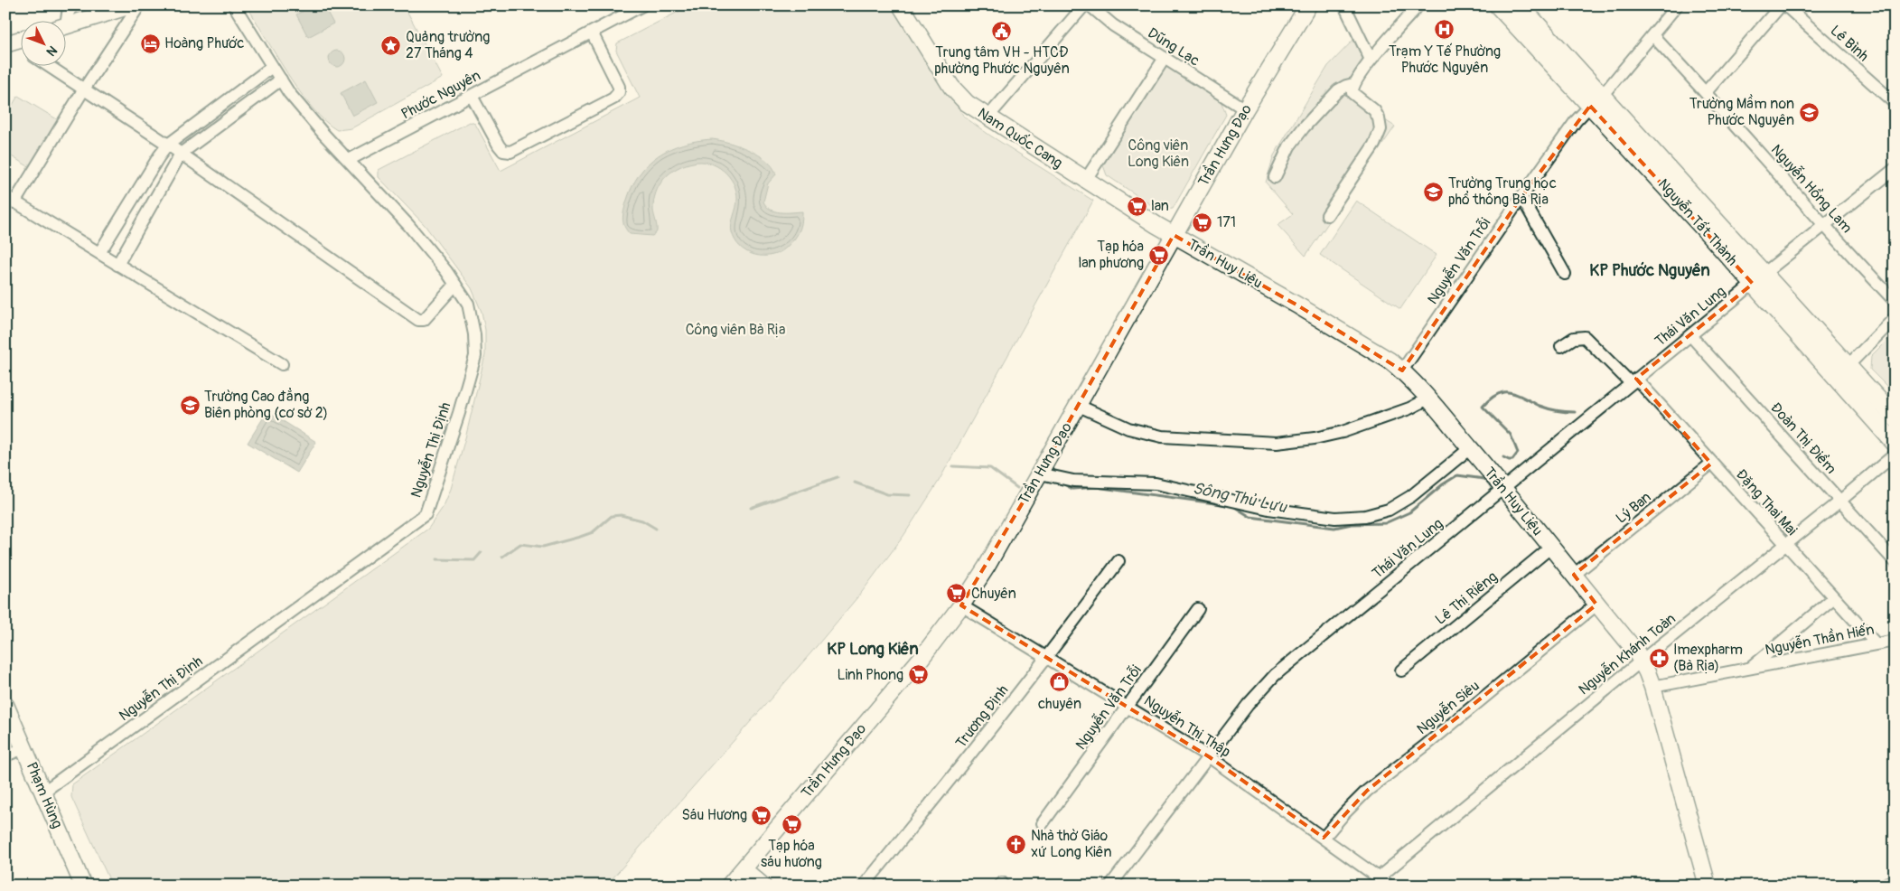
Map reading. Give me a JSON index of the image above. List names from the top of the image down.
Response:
{
  "streets": {
    "main road": ["Nguyễn Tất Thành"],
    "street": [
      "Lê Bình",
      "Dũng Lạc",
      "Phước Nguyên",
      "Nam Quốc Cang",
      "Trần Hưng Đạo",
      "Nguyễn Hồng Lam",
      "Nguyễn Văn Trỗi",
      "Trần Huy Liệu",
      "Thái Văn Lung",
      "Đoàn Thị Điểm",
      "Nguyễn Thị Định",
      "Đặng Thai Mai",
      "Lý Ban",
      "Lê Thị Riêng",
      "Nguyễn Thần Hiến",
      "Nguyễn Khánh Toàn",
      "Nguyễn Siêu",
      "Trương Định",
      "Nguyễn Thị Thập",
      "Phạm Hùng"
    ]
  },
  "crossings": [
    ["Dũng Lạc", "Trần Hưng Đạo"],
    ["Phước Nguyên", "Nguyễn Thị Định"],
    ["Nam Quốc Cang", "Trần Hưng Đạo"],
    ["Nam Quốc Cang", "Trần Huy Liệu"],
    ["Trần Hưng Đạo", "Trần Huy Liệu"],
    ["Trần Hưng Đạo", "Nguyễn Thị Thập"],
    ["Nguyễn Hồng Lam", "Nguyễn Văn Trỗi"],
    ["Nguyễn Hồng Lam", "Thái Văn Lung"],
    ["Nguyễn Tất Thành", "Nguyễn Văn Trỗi"],
    ["Nguyễn Tất Thành", "Thái Văn Lung"],
    ["Nguyễn Văn Trỗi", "Trần Huy Liệu"],
    ["Nguyễn Văn Trỗi", "Nguyễn Thị Thập"],
    ["Trần Huy Liệu", "Thái Văn Lung"],
    ["Trần Huy Liệu", "Lý Ban"],
    ["Trần Huy Liệu", "Lê Thị Riêng"],
    ["Trần Huy Liệu", "Nguyễn Thần Hiến"],
    ["Trần Huy Liệu", "Nguyễn Khánh Toàn"],
    ["Trần Huy Liệu", "Nguyễn Siêu"],
    ["Thái Văn Lung", "Đoàn Thị Điểm"],
    ["Thái Văn Lung", "Đặng Thai Mai"],
    ["Thái Văn Lung", "Nguyễn Thị Thập"],
    ["Đoàn Thị Điểm", "Nguyễn Khánh Toàn"],
    ["Nguyễn Thị Định", "Phạm Hùng"],
    ["Đặng Thai Mai", "Lý Ban"],
    ["Đặng Thai Mai", "Nguyễn Thần Hiến"],
    ["Đặng Thai Mai", "Nguyễn Khánh Toàn"],
    ["Nguyễn Khánh Toàn", "Nguyễn Thị Thập"],
    ["Nguyễn Siêu", "Nguyễn Thị Thập"],
    ["Trương Định", "Nguyễn Thị Thập"]
  ],
  "districts": ["KP Phước Nguyên", "KP Long Kiên"],
  "water": ["Sông Thủ Lựu"],
  "parks": ["Công viên Long Kiên", "Công viên Bà Rịa"],
  "places": {
    "hospital": ["Trạm Y Tế Phường Phước Nguyên"],
    "public building": ["Trung tâm VH - HTCĐ phường Phước Nguyên"],
    "hotel": ["Hoàng Phước"],
    "place": ["Quảng trường 27 Tháng 4"],
    "school or university": ["Trường Mầm non Phước Nguyên", "Trường Trung học phổ thông Bà Rịa", "Trường Cao đẳng Biên phòng (cơ sở 2)"],
    "supermarket": [
      "lan",
      "171",
      "Tạp hóa lan phương",
      "Chuyên",
      "Linh Phong",
      "Sáu Hương",
      "Tạp hóa sáu hương"
    ],
    "pharmacy": ["Imexpharm (Bà Rịa)"],
    "shop": ["chuyên"],
    "church": ["Nhà thờ Giáo xứ Long Kiên"]
  },
  "north": "bottom right"
}
